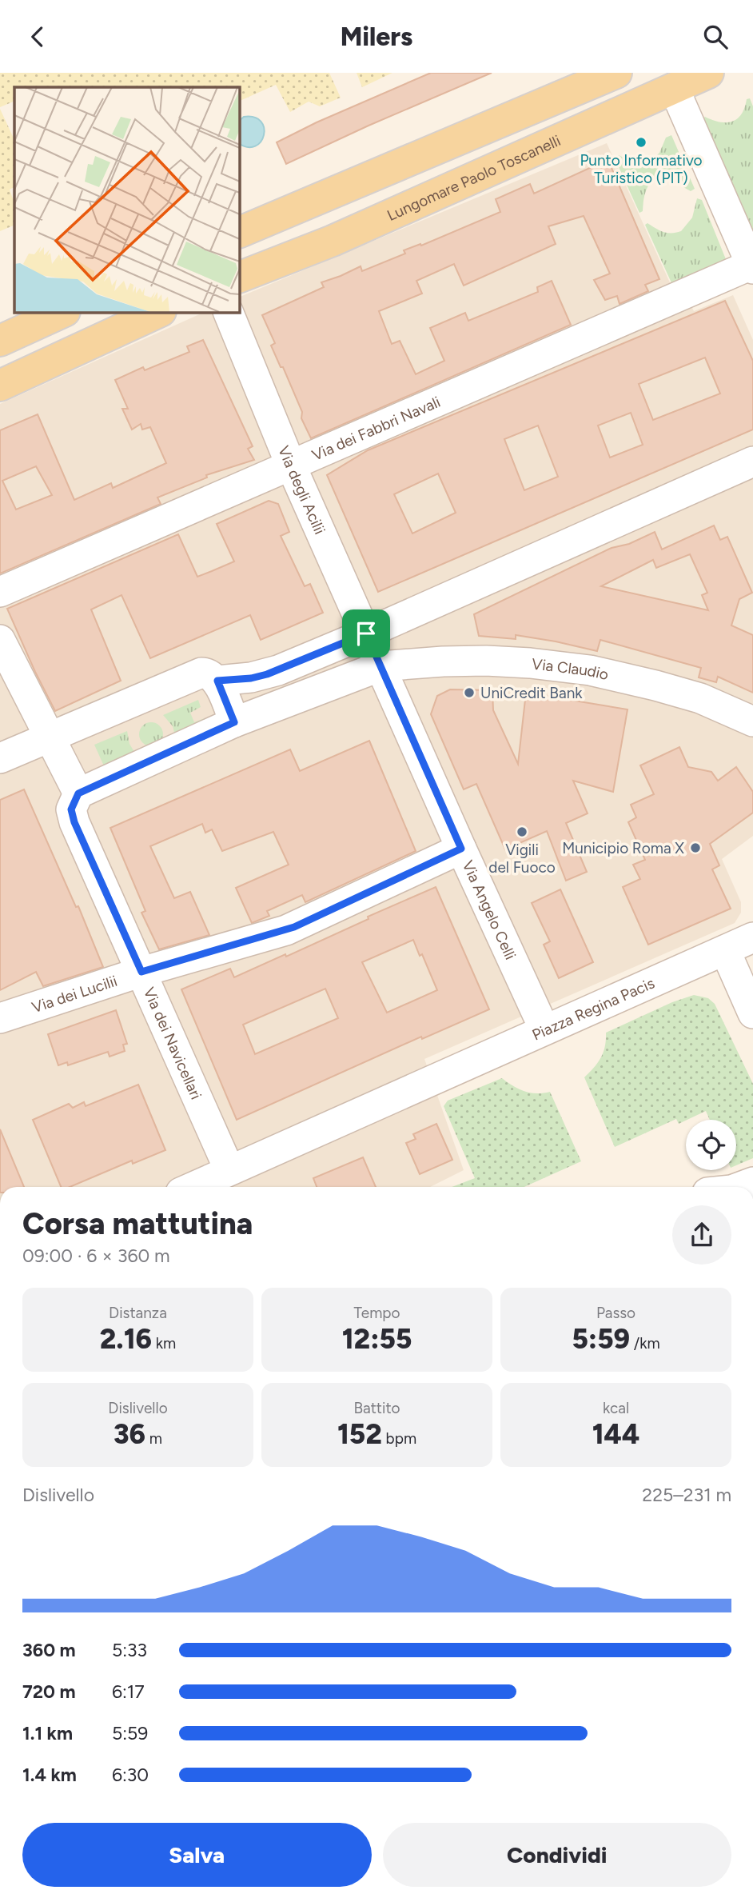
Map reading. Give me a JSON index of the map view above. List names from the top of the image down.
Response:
{
  "streets": {
    "main road": ["Lungomare Paolo Toscanelli"],
    "street": [
      "Via dei Fabbri Navali",
      "Via degli Acilii",
      "Via Claudio",
      "Via Angelo Celli",
      "Via dei Lucilii",
      "Piazza Regina Pacis",
      "Via dei Navicellari"
    ]
  },
  "crossings": [
    ["Via dei Fabbri Navali", "Via degli Acilii"],
    ["Via degli Acilii", "Via Claudio"],
    ["Via degli Acilii", "Via Angelo Celli"],
    ["Via Claudio", "Via Angelo Celli"],
    ["Via Claudio", "Via dei Navicellari"],
    ["Via Angelo Celli", "Via dei Lucilii"],
    ["Via Angelo Celli", "Piazza Regina Pacis"],
    ["Via dei Lucilii", "Via dei Navicellari"],
    ["Piazza Regina Pacis", "Via dei Navicellari"]
  ],
  "places": [
    "Punto Informativo Turistico (PIT)",
    "UniCredit Bank",
    "Vigili del Fuoco",
    "Municipio Roma X"
  ],
  "page": {
    "header": "Milers",
    "heading": ["Corsa mattutina", "09:00 · 6 × 360 m"],
    "stats": [
      ["Distanza", "2.16 km"],
      ["Tempo", "12:55"],
      ["Passo", "5:59 /km"],
      ["Dislivello", "36 m"],
      ["Battito", "152 bpm"],
      ["kcal", "144"]
    ],
    "chart": ["Dislivello", "225–231 m"],
    "list": [
      {
        "name": "360 m",
        "note": "5:33"
      },
      {
        "name": "720 m",
        "note": "6:17"
      },
      {
        "name": "1.1 km",
        "note": "5:59"
      },
      {
        "name": "1.4 km",
        "note": "6:30"
      }
    ],
    "buttons": ["Salva", "Condividi"]
  }
}
